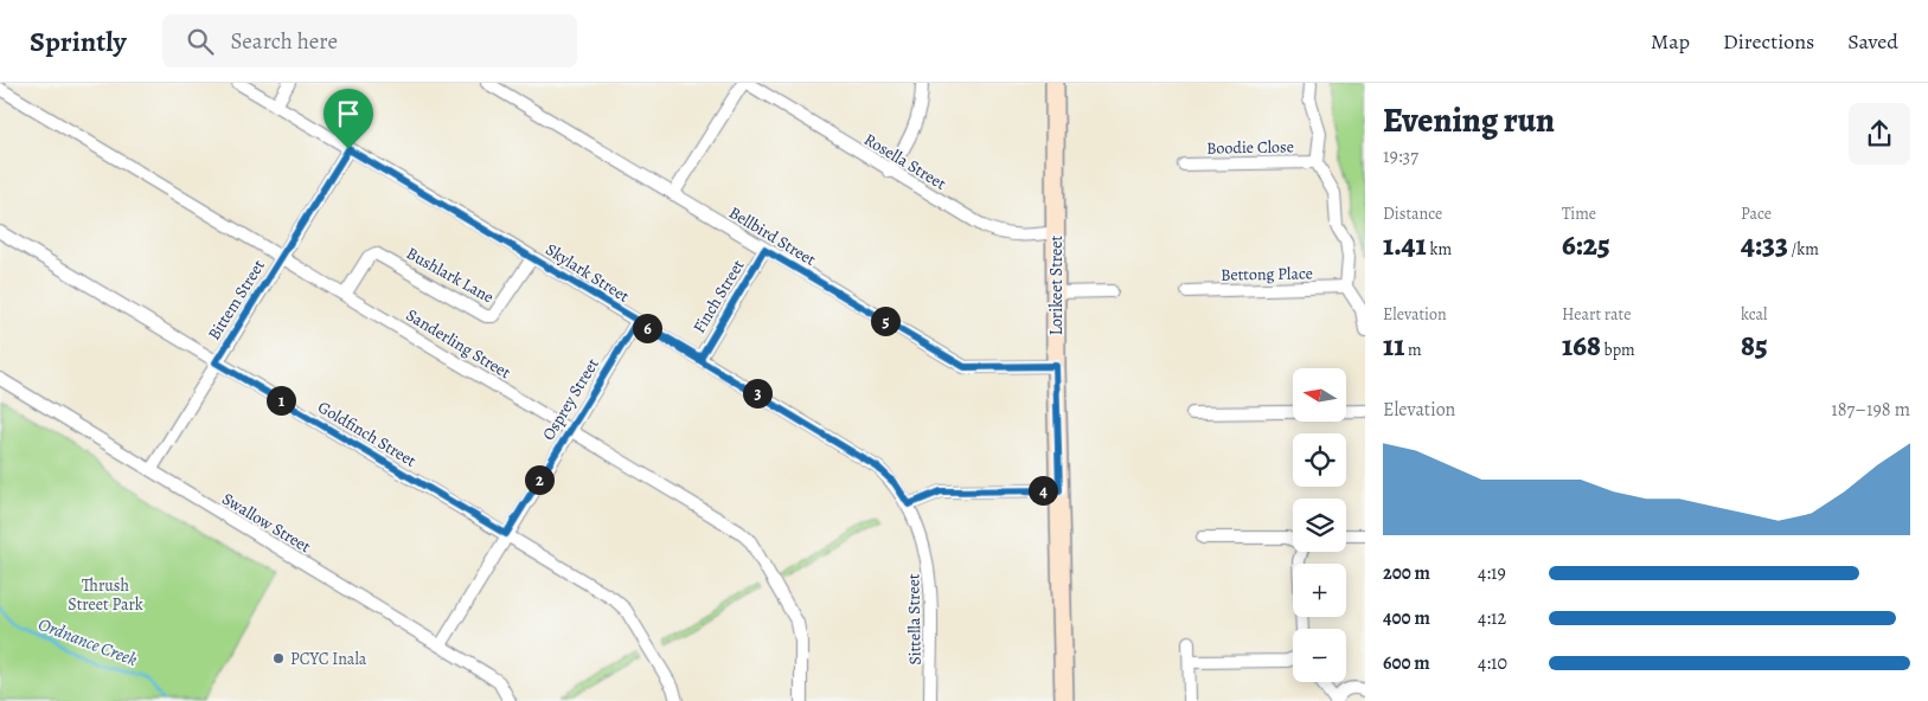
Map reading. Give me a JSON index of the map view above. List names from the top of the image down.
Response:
{
  "streets": {
    "street": [
      "Boodie Close",
      "Rosella Street",
      "Bellbird Street",
      "Skylark Street",
      "Bettong Place",
      "Bushlark Lane",
      "Lorikeet Street",
      "Finch Street",
      "Bittem Street",
      "Sanderling Street",
      "Osprey Street",
      "Goldfinch Street",
      "Swallow Street",
      "Sittella Street"
    ]
  },
  "crossings": [
    ["Rosella Street", "Lorikeet Street"],
    ["Bellbird Street", "Lorikeet Street"],
    ["Bellbird Street", "Finch Street"],
    ["Skylark Street", "Bushlark Lane"],
    ["Skylark Street", "Finch Street"],
    ["Skylark Street", "Bittem Street"],
    ["Skylark Street", "Osprey Street"],
    ["Skylark Street", "Sittella Street"],
    ["Bushlark Lane", "Sanderling Street"],
    ["Bittem Street", "Sanderling Street"],
    ["Bittem Street", "Goldfinch Street"],
    ["Bittem Street", "Swallow Street"],
    ["Sanderling Street", "Osprey Street"],
    ["Osprey Street", "Goldfinch Street"],
    ["Osprey Street", "Swallow Street"]
  ],
  "water": ["Ordnance Creek"],
  "parks": ["Thrush Street Park"],
  "places": ["PCYC Inala"],
  "north": "left",
  "page": {
    "header": "Sprintly",
    "search": "Search here",
    "nav": ["Map", "Directions", "Saved"],
    "heading": ["Evening run", "19:37"],
    "stats": [
      ["Distance", "1.41 km"],
      ["Time", "6:25"],
      ["Pace", "4:33 /km"],
      ["Elevation", "11 m"],
      ["Heart rate", "168 bpm"],
      ["kcal", "85"]
    ],
    "pins": [
      "5",
      "6",
      "3",
      "1",
      "2",
      "4"
    ],
    "map_buttons": ["+", "−"],
    "chart": ["Elevation", "187–198 m"],
    "list": [
      {
        "name": "200 m",
        "note": "4:19"
      },
      {
        "name": "400 m",
        "note": "4:12"
      },
      {
        "name": "600 m",
        "note": "4:10"
      }
    ]
  }
}
